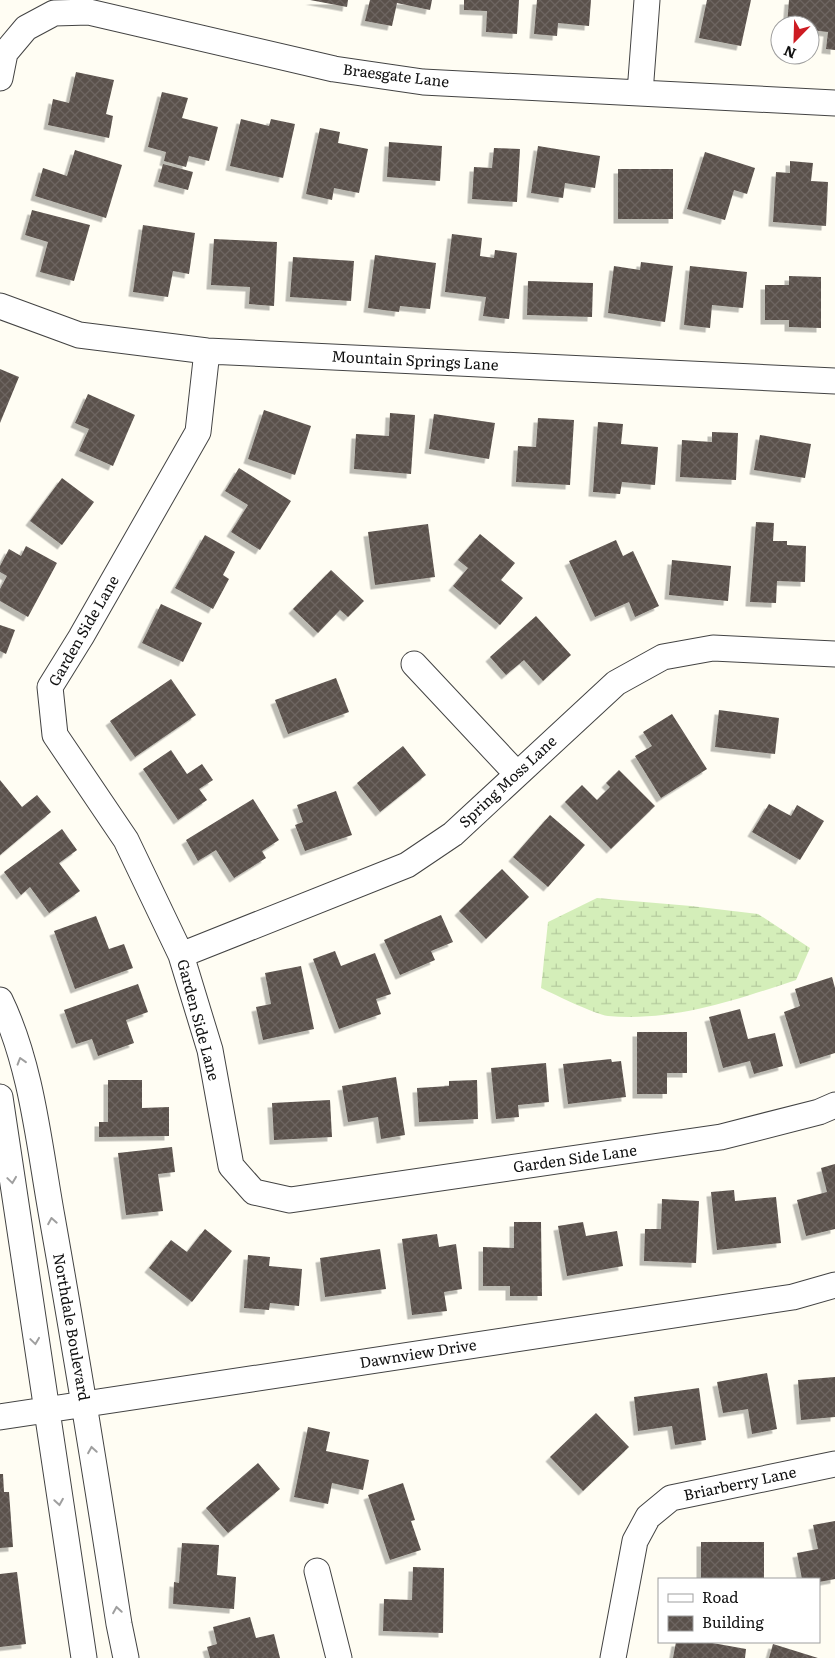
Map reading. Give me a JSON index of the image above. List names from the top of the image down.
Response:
{
  "streets": {
    "street": [
      "Braesgate Lane",
      "Mountain Springs Lane",
      "Garden Side Lane",
      "Spring Moss Lane",
      "Northdale Boulevard",
      "Dawnview Drive",
      "Briarberry Lane"
    ]
  },
  "crossings": [
    ["Mountain Springs Lane", "Garden Side Lane"],
    ["Garden Side Lane", "Spring Moss Lane"],
    ["Northdale Boulevard", "Dawnview Drive"]
  ],
  "legend": ["Road", "Building"],
  "north": "bottom left"
}
